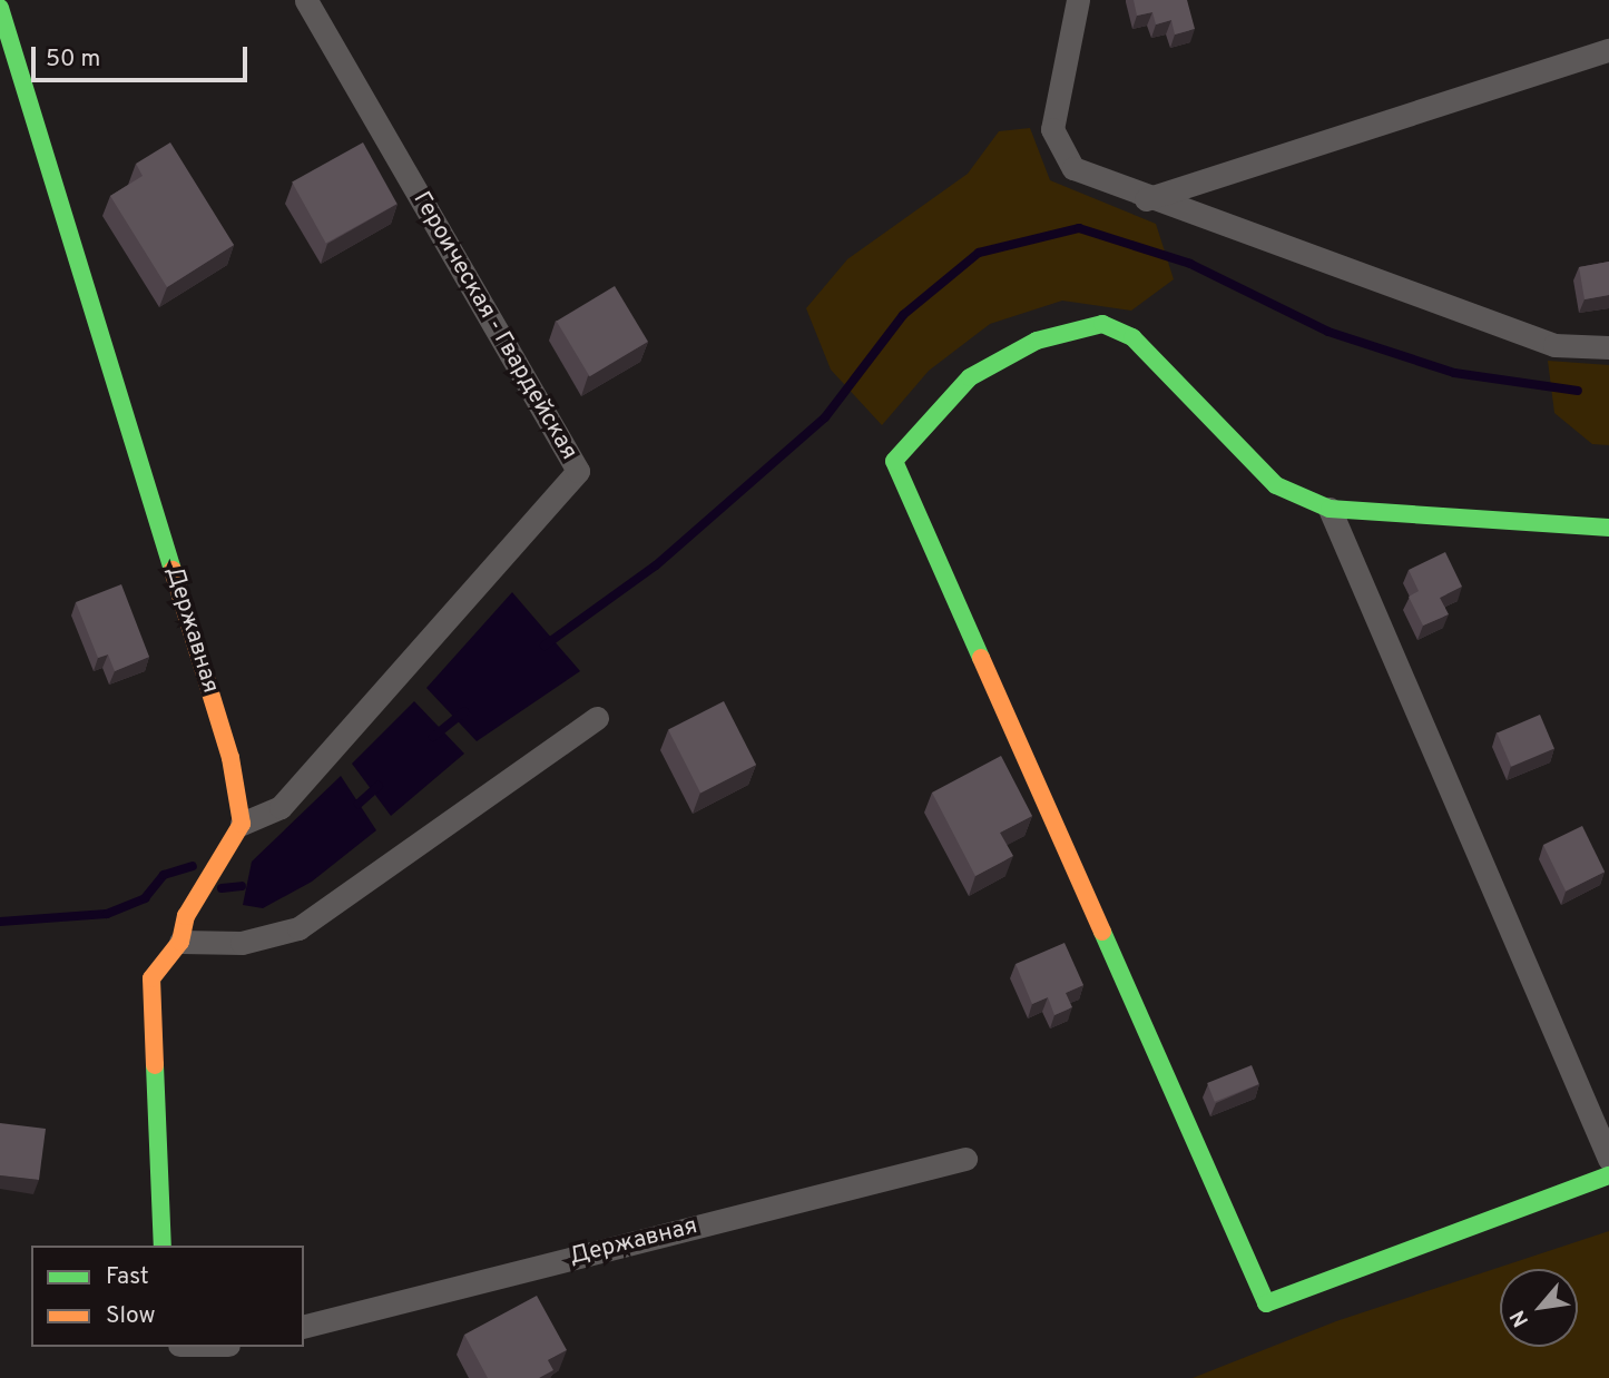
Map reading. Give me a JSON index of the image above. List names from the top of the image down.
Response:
{
  "streets": {
    "street": ["Героическая - Гвардейская", "Державная"]
  },
  "crossings": [
    ["Героическая - Гвардейская", "Державная"]
  ],
  "legend": ["Fast", "Slow"],
  "scale_bar": "50 m",
  "north": "bottom left"
}
